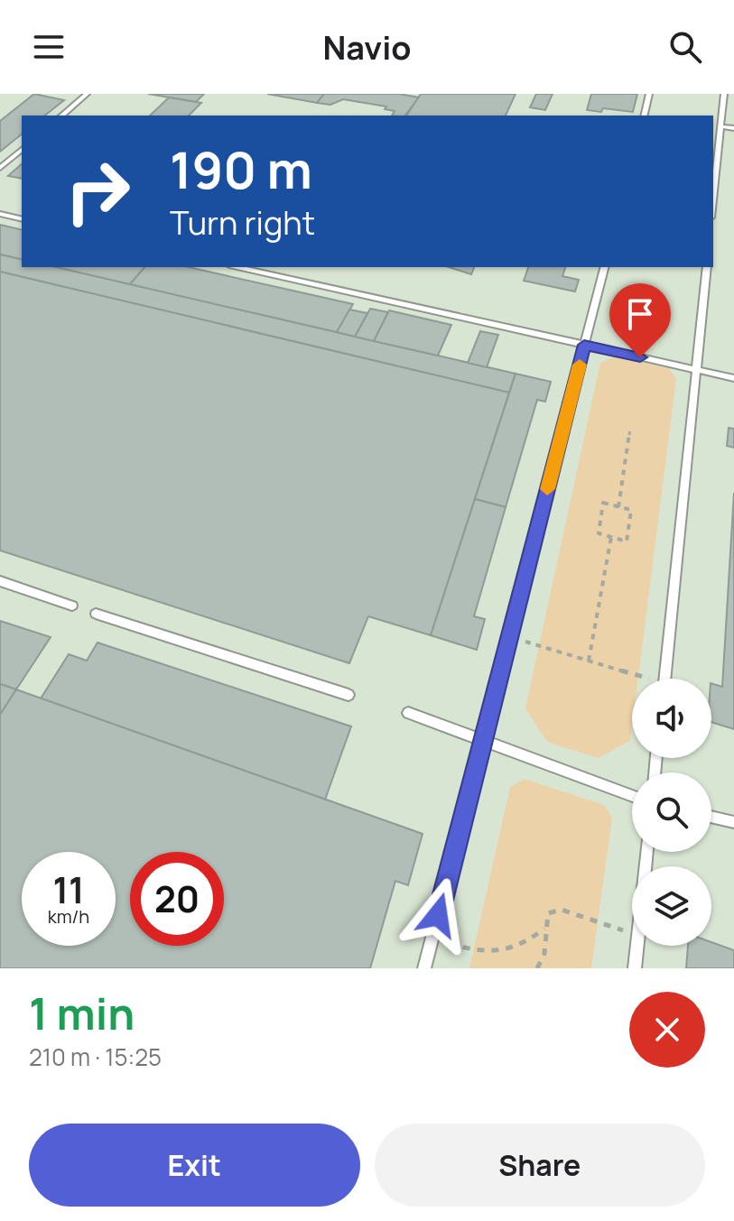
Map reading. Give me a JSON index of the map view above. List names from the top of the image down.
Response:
{
  "page": {
    "header": "Navio",
    "turn": ["190 m", "Turn right"],
    "speed": "11 km/h",
    "limit": "20",
    "heading": ["1 min", "210 m · 15:25"],
    "buttons": ["Exit", "Share"]
  }
}
